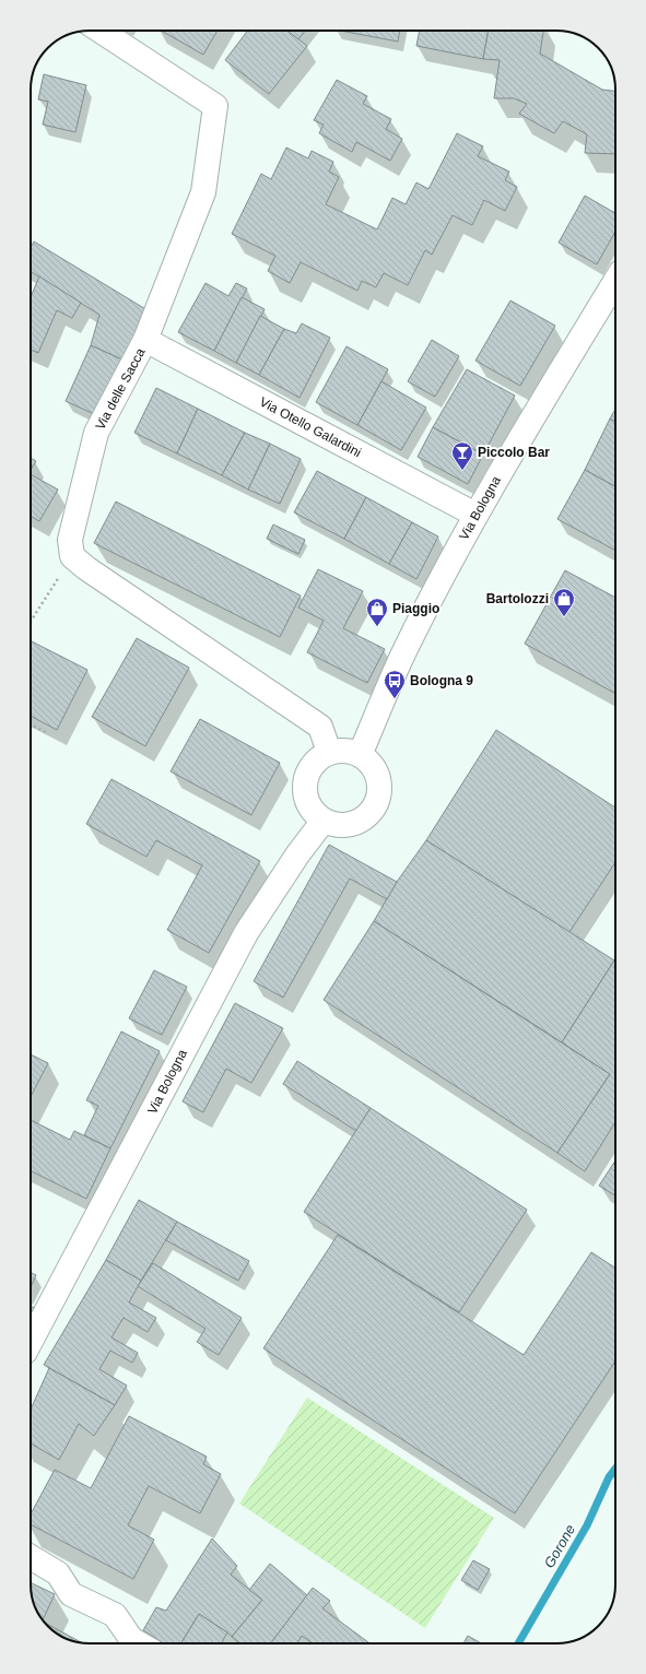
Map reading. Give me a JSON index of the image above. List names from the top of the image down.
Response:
{
  "streets": {
    "street": ["Via delle Sacca", "Via Otello Galardini", "Via Bologna"]
  },
  "crossings": [
    ["Via delle Sacca", "Via Otello Galardini"],
    ["Via Otello Galardini", "Via Bologna"]
  ],
  "water": ["Gorone"],
  "places": {
    "bar": ["Piccolo Bar"],
    "shop": ["Bartolozzi", "Piaggio"],
    "bus stop": ["Bologna 9"]
  }
}
